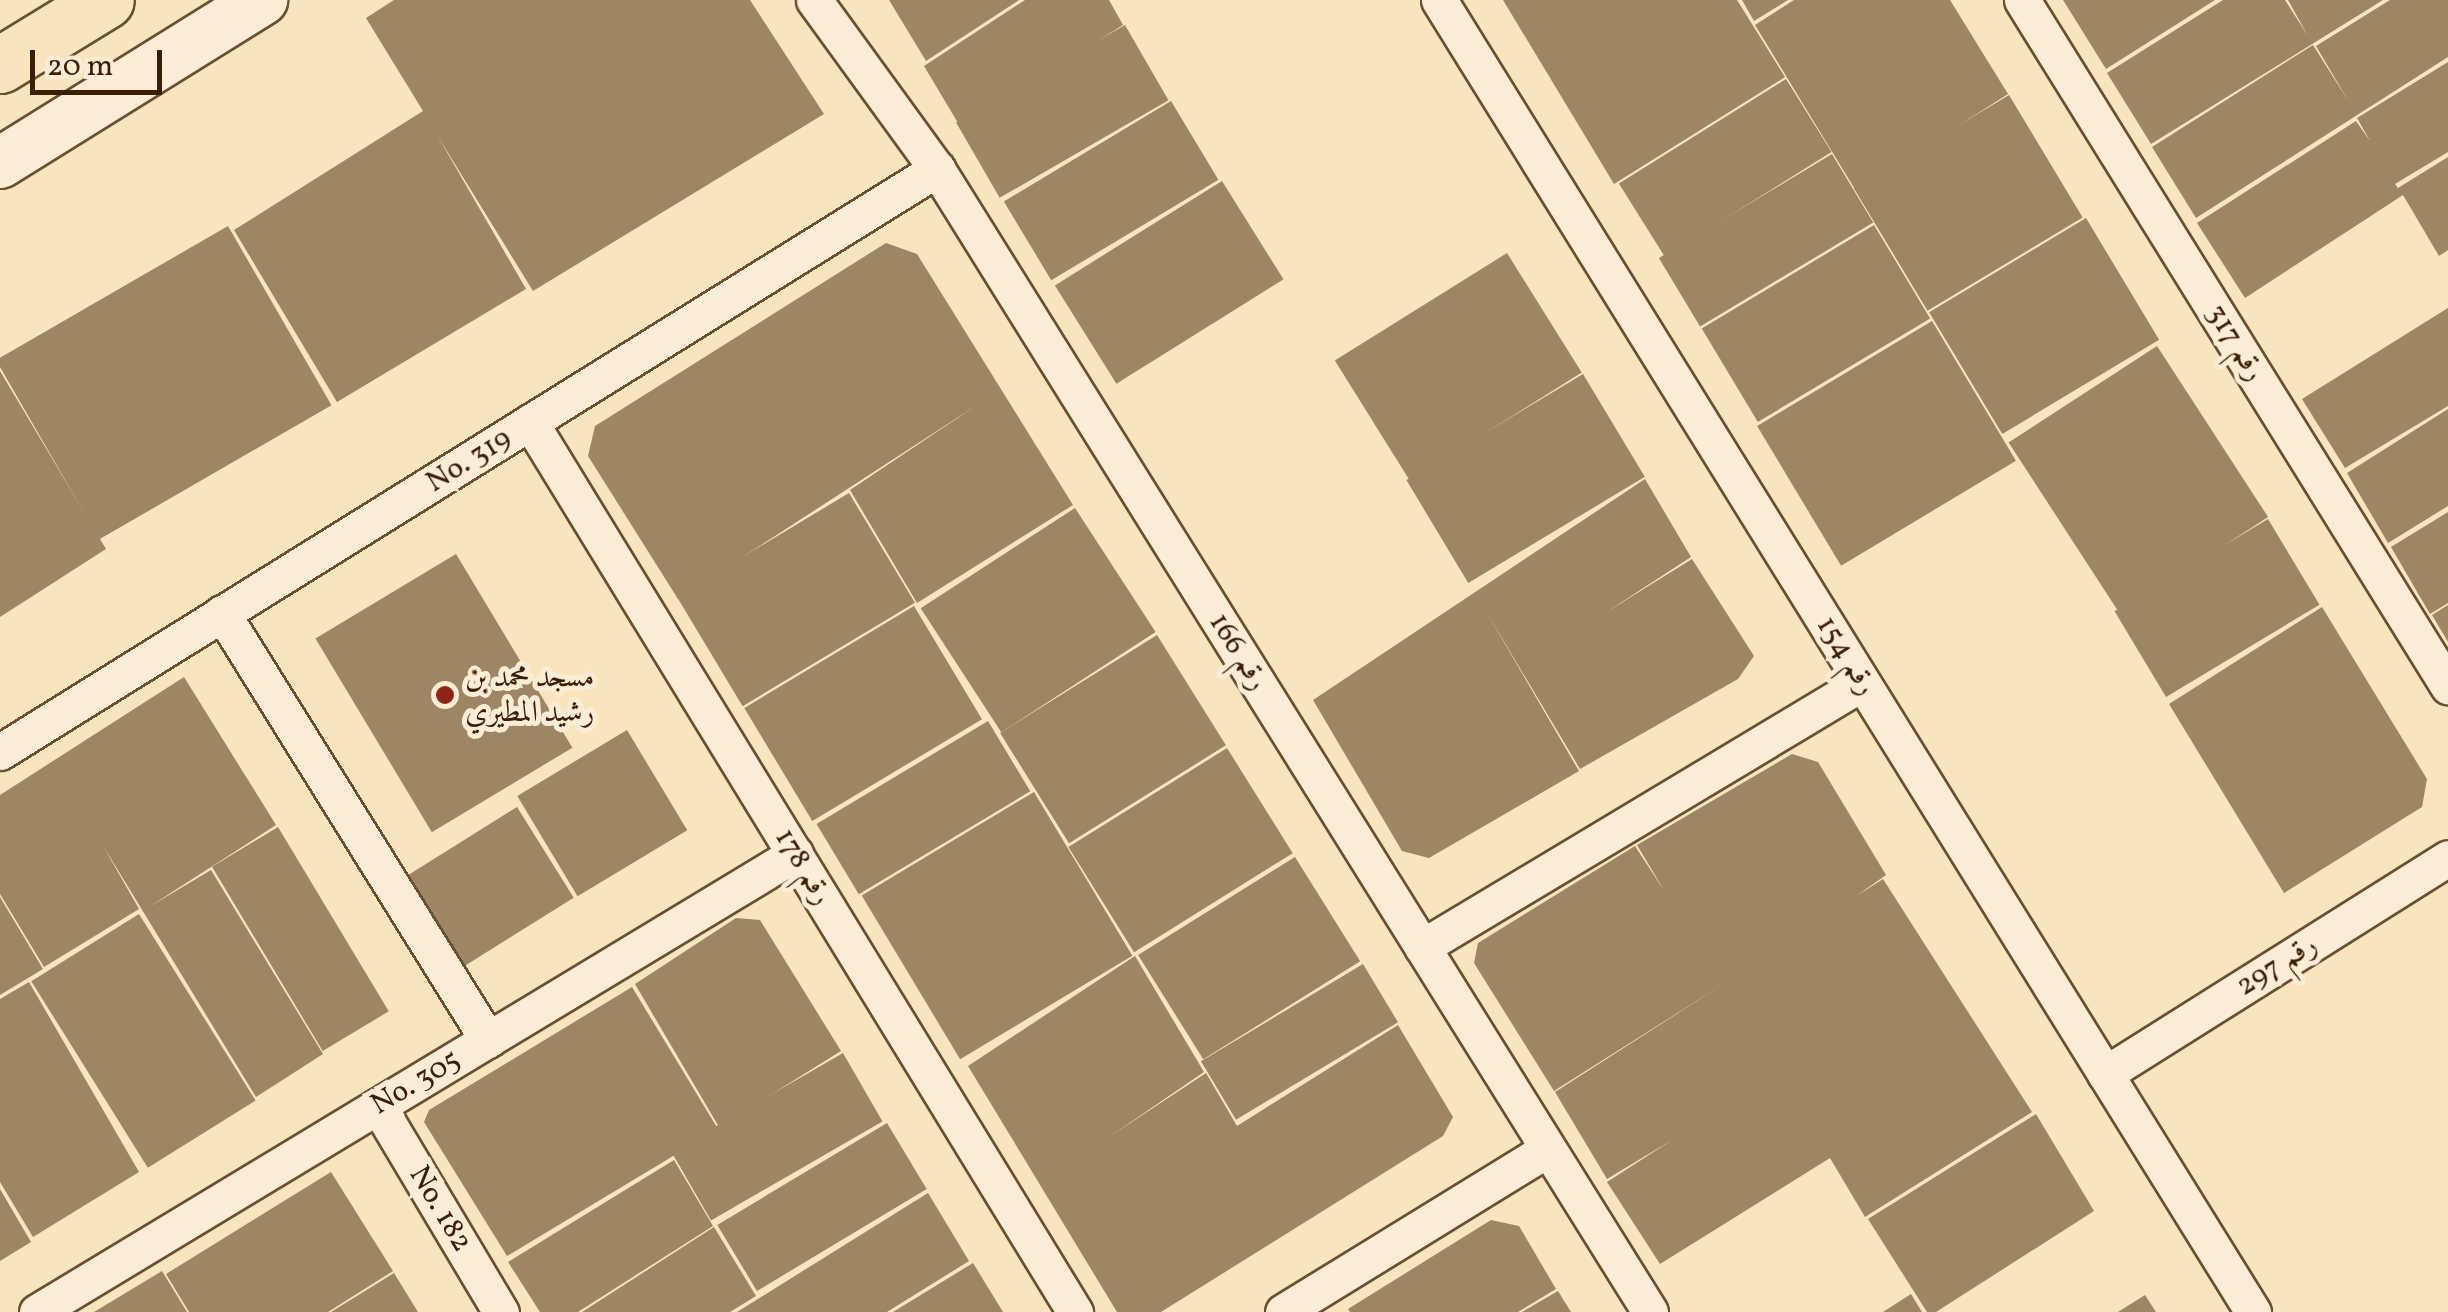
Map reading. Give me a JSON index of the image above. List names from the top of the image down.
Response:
{
  "streets": {
    "street": [
      "رقم 317",
      "No. 319",
      "رقم 166",
      "رقم 154",
      "رقم 178",
      "رقم 297",
      "No. 305",
      "No. 182"
    ]
  },
  "crossings": [
    ["No. 319", "رقم 166"],
    ["No. 319", "رقم 178"],
    ["رقم 154", "رقم 297"],
    ["رقم 178", "No. 305"],
    ["No. 305", "No. 182"]
  ],
  "places": ["مسجد محمد بن رشيد المطيري"],
  "scale_bar": "20 m"
}
